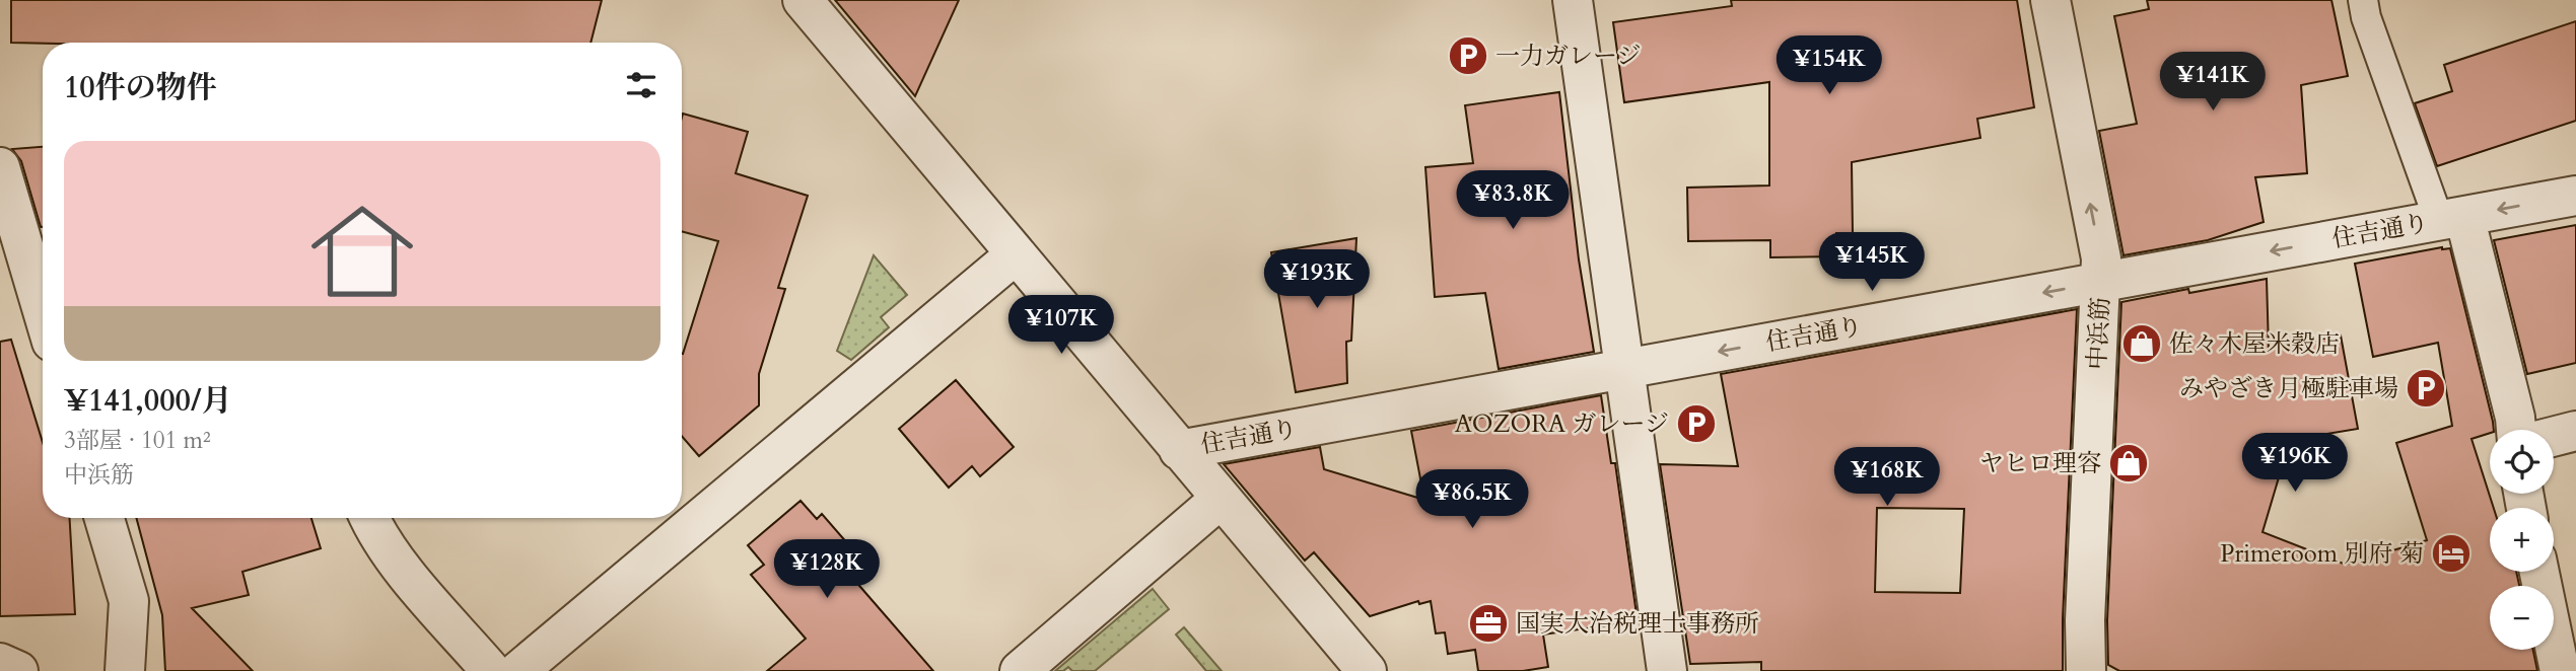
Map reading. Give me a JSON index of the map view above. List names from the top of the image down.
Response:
{
  "streets": {
    "street": ["住吉通り", "中浜筋"]
  },
  "crossings": [
    ["住吉通り", "中浜筋"]
  ],
  "one_way": ["住吉通り", "中浜筋"],
  "places": {
    "parking": ["一力ガレージ", "みやざき月極駐車場", "AOZORA ガレージ"],
    "shop": ["佐々木屋米穀店", "ヤヒロ理容"],
    "hotel": ["Primeroom 別府 菊"],
    "office": ["国実大治税理士事務所"]
  },
  "page": {
    "price": [
      "¥154K",
      "¥141K",
      "¥83.8K",
      "¥145K",
      "¥193K",
      "¥107K",
      "¥196K",
      "¥168K",
      "¥86.5K",
      "¥128K"
    ],
    "heading": "10件の物件",
    "list": [
      {
        "name": "¥141,000/月",
        "note": "3部屋 · 101 m² · 中浜筋"
      }
    ],
    "map_buttons": ["+", "−"]
  }
}
